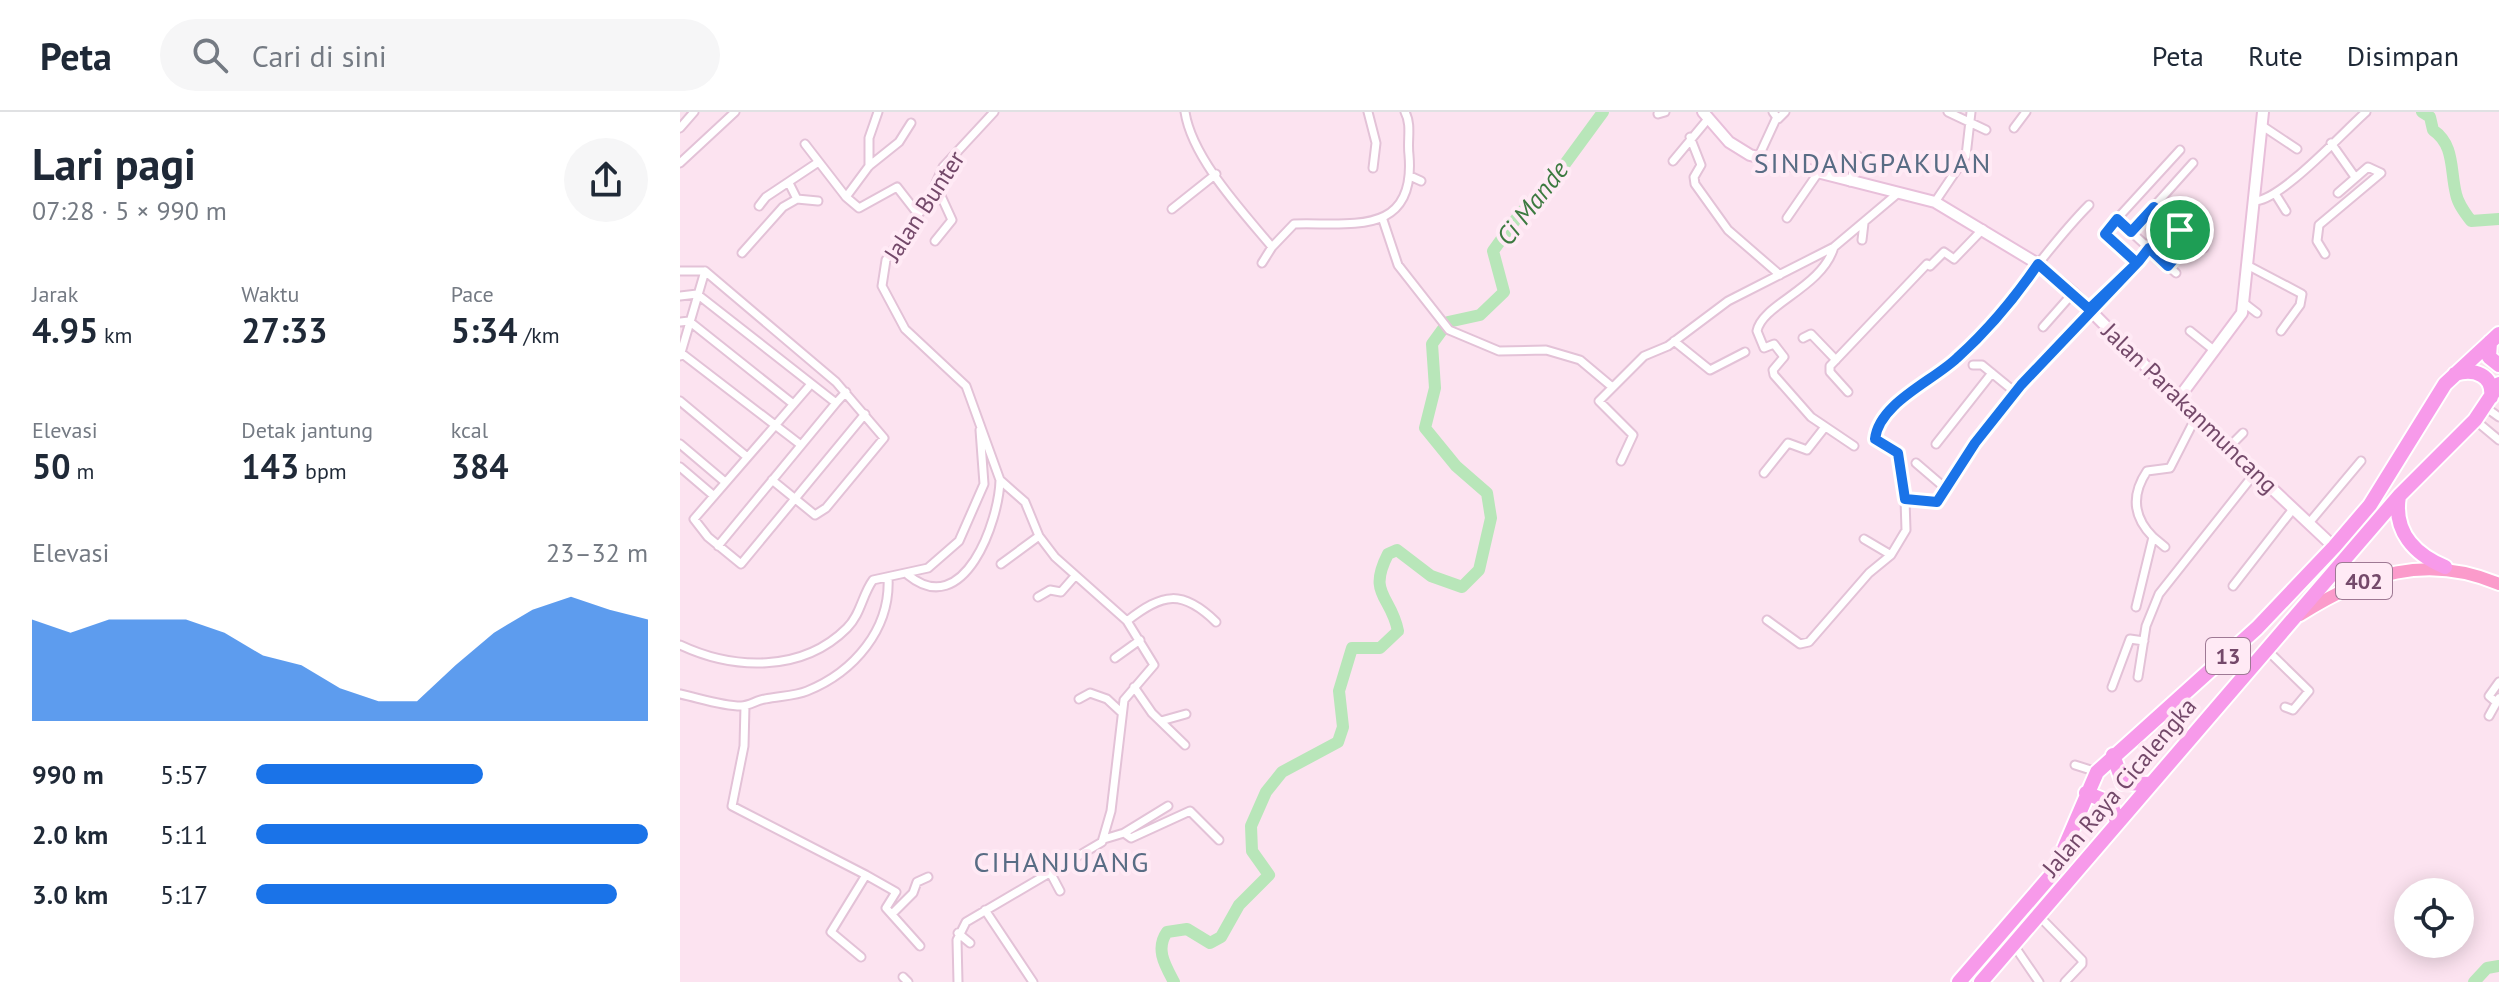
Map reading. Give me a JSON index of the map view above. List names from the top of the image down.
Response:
{
  "streets": {
    "highway": ["402", "13", "Jalan Raya Cicalengka"],
    "main road": ["Jalan Parakanmuncang"],
    "street": ["Jalan Bunter"]
  },
  "crossings": [
    ["Jalan Parakanmuncang", "Jalan Raya Cicalengka"],
    ["402", "Jalan Raya Cicalengka"],
    ["13", "Jalan Raya Cicalengka"]
  ],
  "districts": ["SINDANGPAKUAN", "CIHANJUANG"],
  "water": ["Ci Mande"],
  "page": {
    "header": "Peta",
    "search": "Cari di sini",
    "nav": ["Peta", "Rute", "Disimpan"],
    "heading": ["Lari pagi", "07:28 · 5 × 990 m"],
    "stats": [
      ["Jarak", "4.95 km"],
      ["Waktu", "27:33"],
      ["Pace", "5:34 /km"],
      ["Elevasi", "50 m"],
      ["Detak jantung", "143 bpm"],
      ["kcal", "384"]
    ],
    "chart": ["Elevasi", "23–32 m"],
    "list": [
      {
        "name": "990 m",
        "note": "5:57"
      },
      {
        "name": "2.0 km",
        "note": "5:11"
      },
      {
        "name": "3.0 km",
        "note": "5:17"
      }
    ]
  }
}
